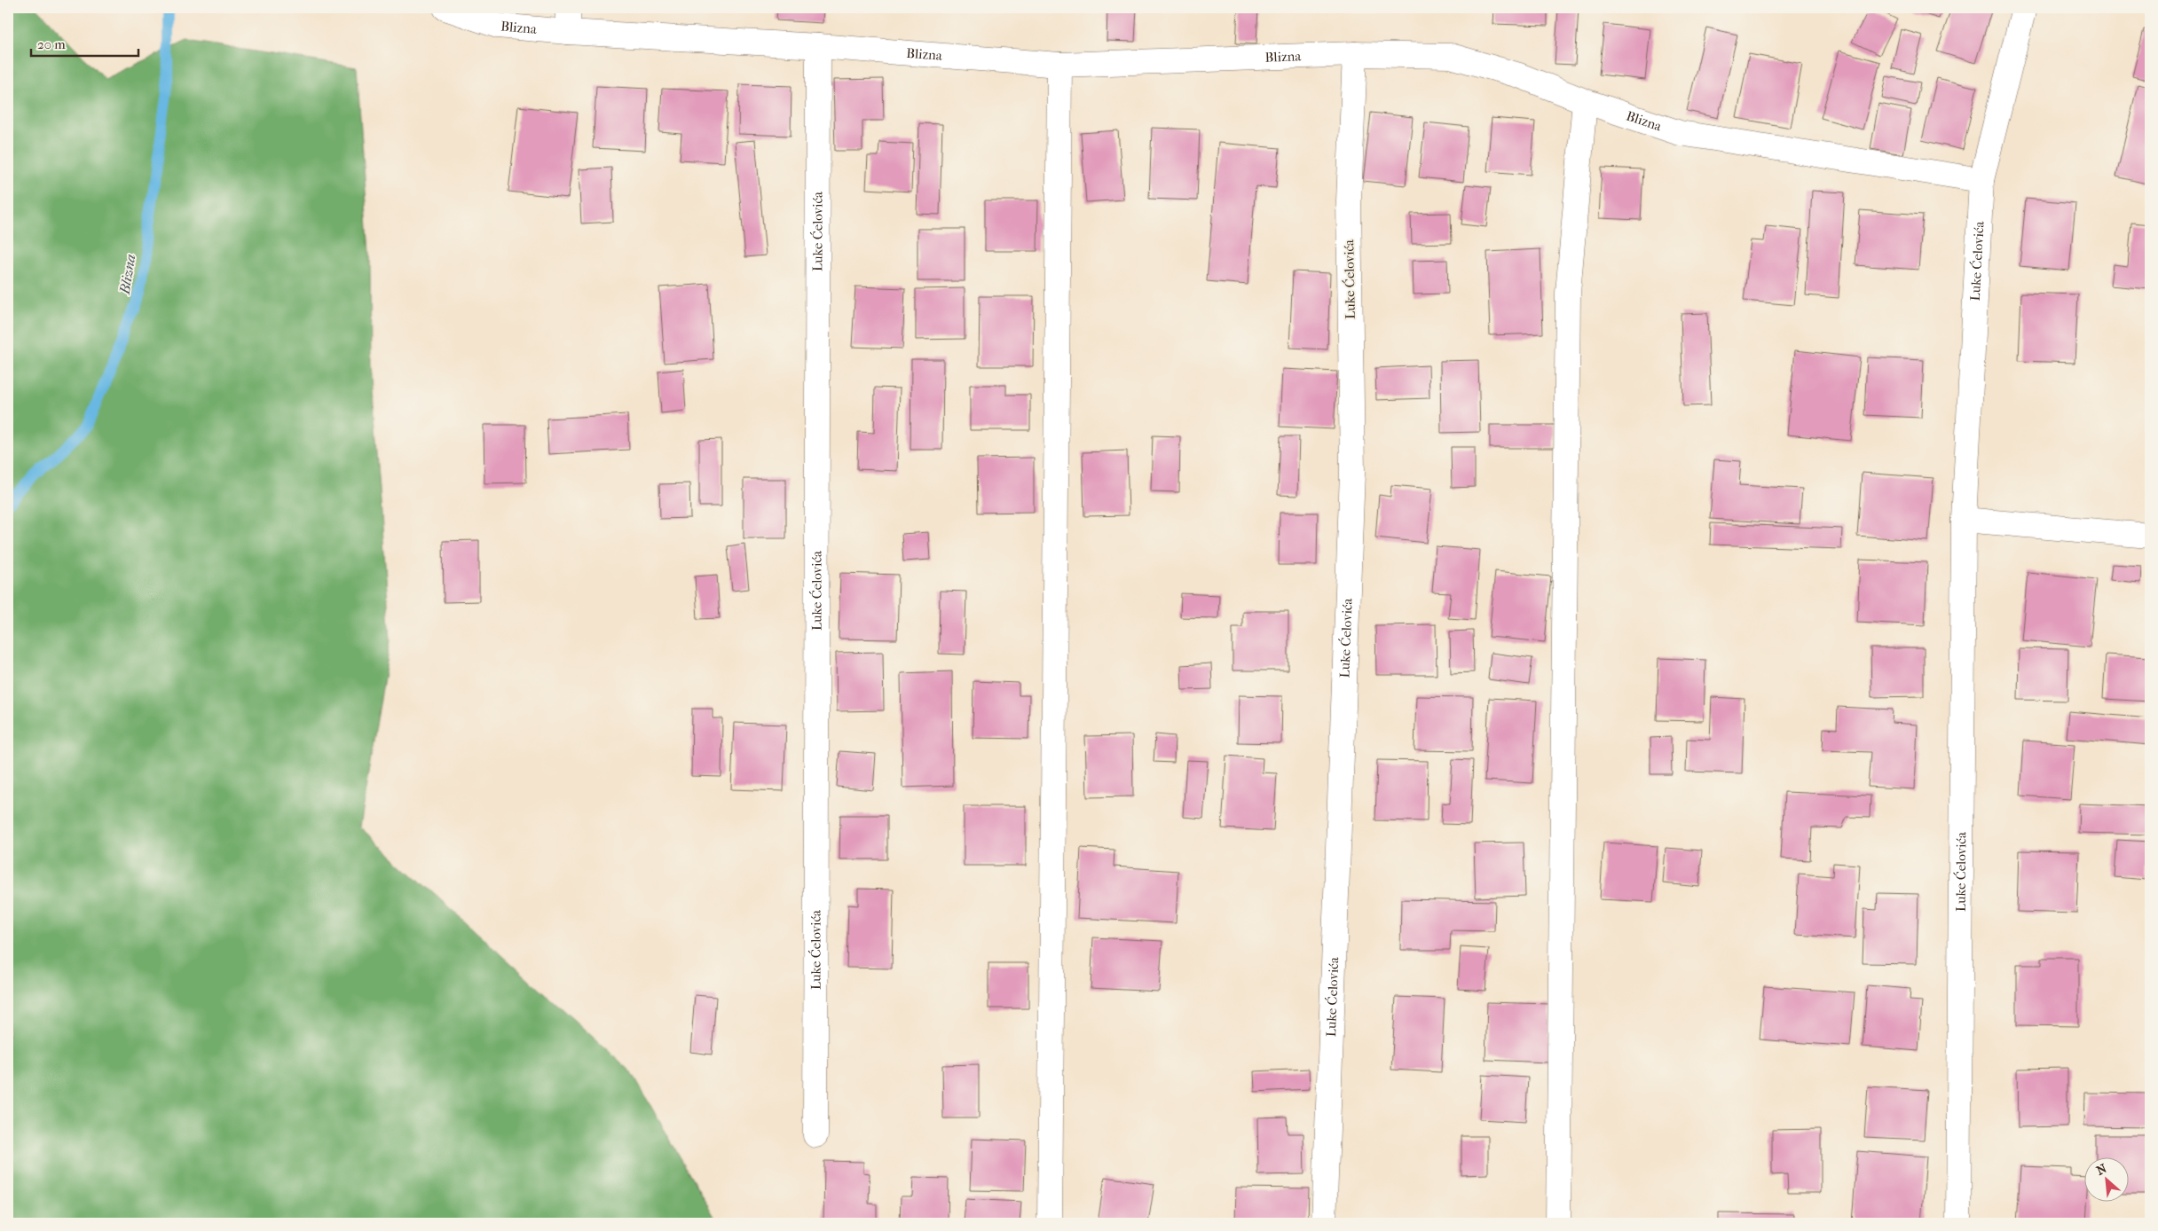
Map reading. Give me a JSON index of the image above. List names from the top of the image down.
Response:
{
  "streets": {
    "street": ["Blizna", "Luke Ćelovića"]
  },
  "crossings": [
    ["Blizna", "Luke Ćelovića"]
  ],
  "water": ["Blizna"],
  "scale_bar": "20 m",
  "north": "top left"
}
